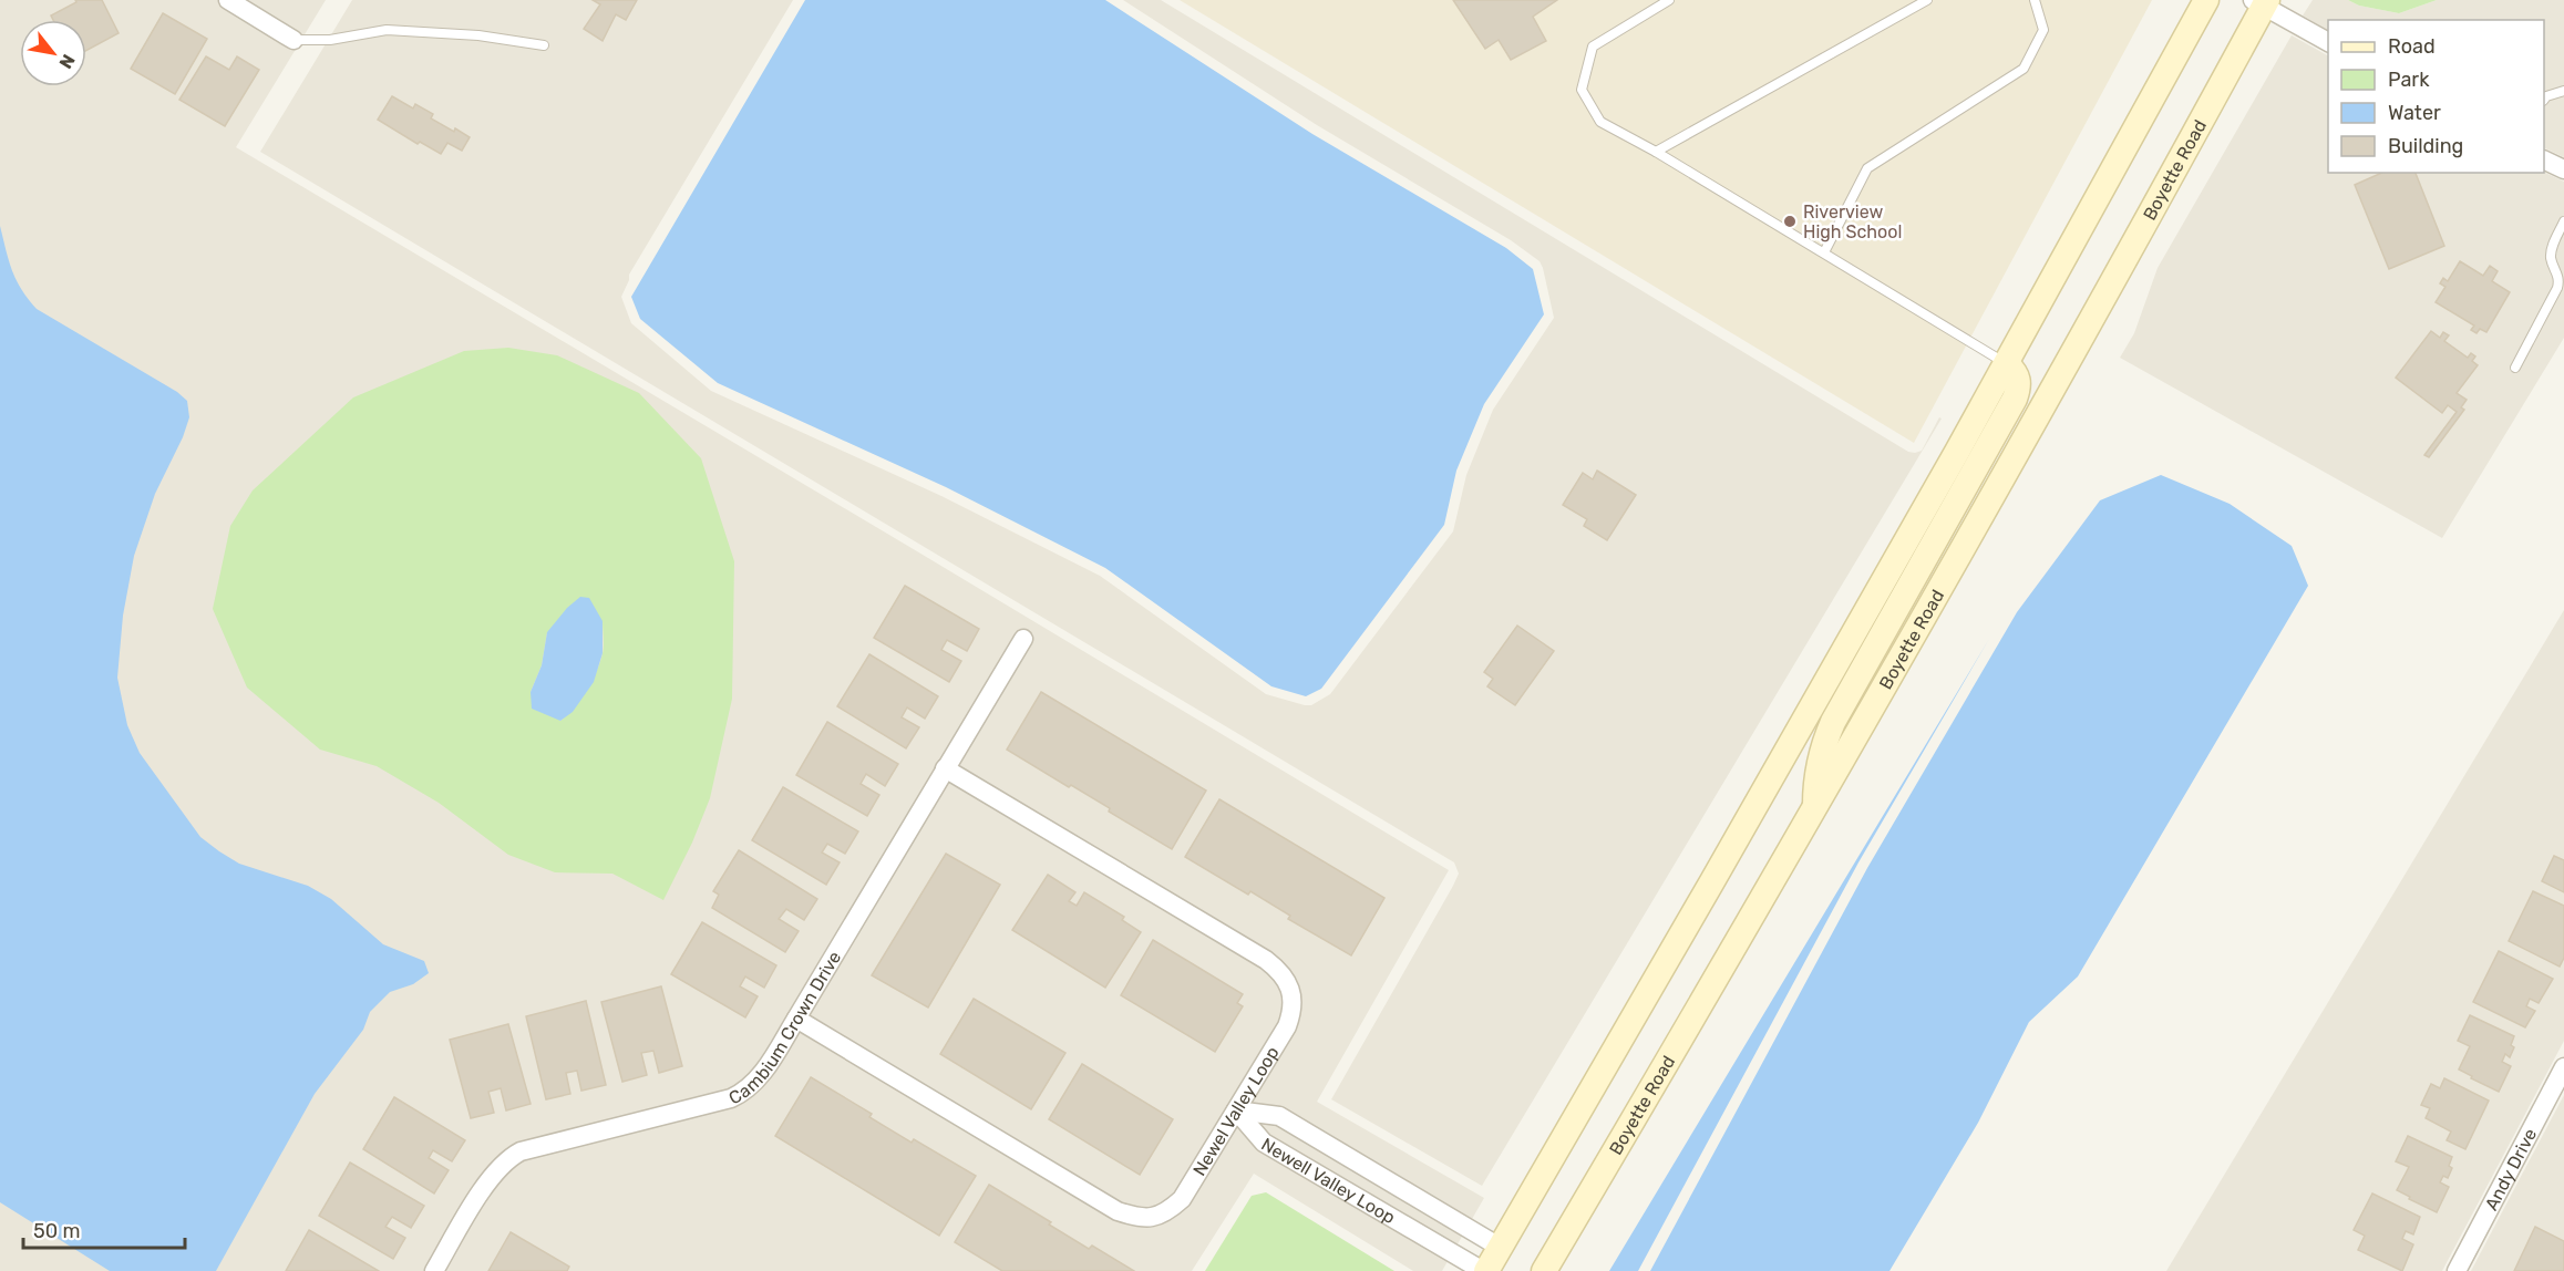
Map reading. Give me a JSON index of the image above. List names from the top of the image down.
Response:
{
  "streets": {
    "main road": ["Boyette Road"],
    "street": [
      "Cambium Crown Drive",
      "Newel Valley Loop",
      "Andy Drive",
      "Newell Valley Loop"
    ]
  },
  "crossings": [
    ["Cambium Crown Drive", "Newel Valley Loop"],
    ["Newel Valley Loop", "Newell Valley Loop"]
  ],
  "places": ["Riverview High School"],
  "legend": [
    "Road",
    "Park",
    "Water",
    "Building"
  ],
  "scale_bar": "50 m",
  "north": "bottom right"
}
